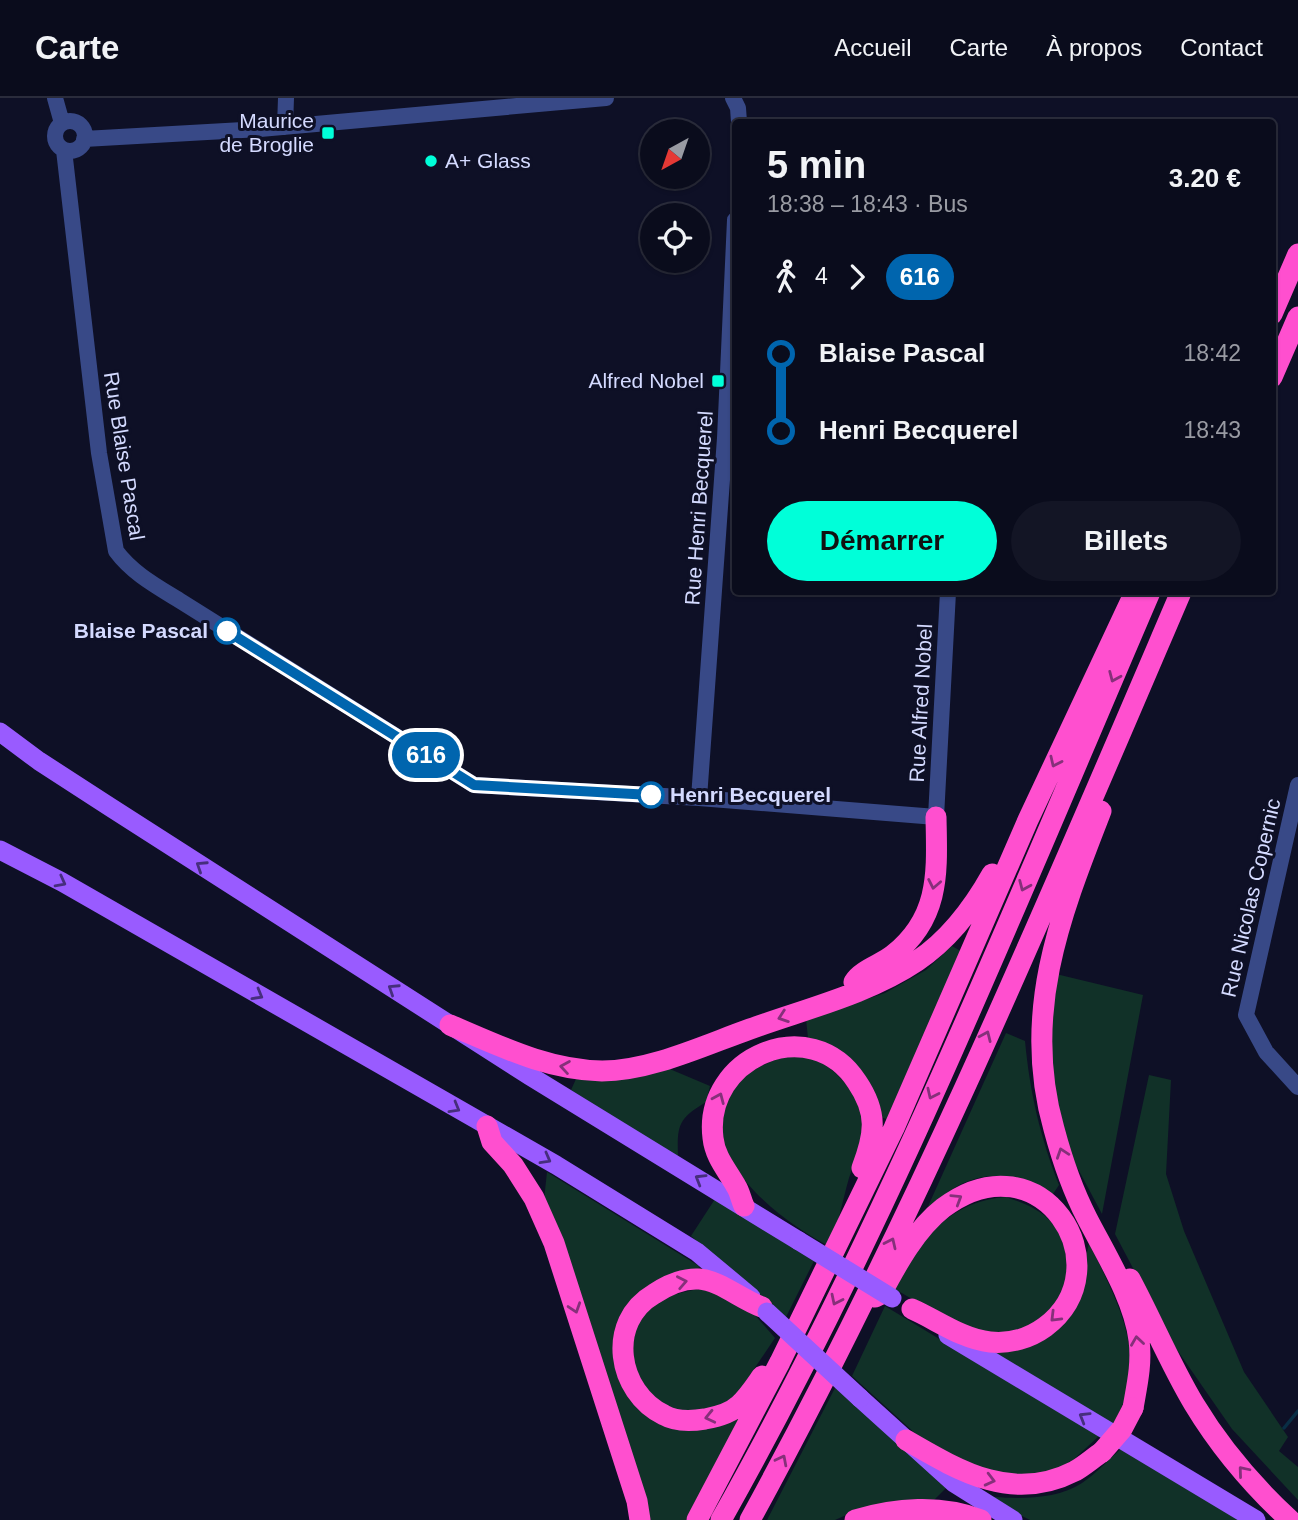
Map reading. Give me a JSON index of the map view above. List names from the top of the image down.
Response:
{
  "streets": {
    "street": [
      "Rue Blaise Pascal",
      "Rue Henri Becquerel",
      "Rue Alfred Nobel",
      "Rue Nicolas Copernic"
    ]
  },
  "crossings": [
    ["Rue Blaise Pascal", "Rue Henri Becquerel"],
    ["Rue Blaise Pascal", "Rue Alfred Nobel"]
  ],
  "places": {
    "transit": ["Maurice de Broglie", "Alfred Nobel"],
    "other": ["A+ Glass", "Blaise Pascal", "Henri Becquerel"]
  },
  "lines": ["bus line 616"],
  "north": "bottom left",
  "page": {
    "header": "Carte",
    "nav": [
      "Accueil",
      "Carte",
      "À propos",
      "Contact"
    ],
    "on_map": "616",
    "heading": ["5 min", "18:38 – 18:43 · Bus", "3.20 €"],
    "legs": ["4", "616"],
    "list": [
      {
        "name": "Blaise Pascal",
        "value": "18:42"
      },
      {
        "name": "Henri Becquerel",
        "value": "18:43"
      }
    ],
    "buttons": ["Démarrer", "Billets"]
  }
}
